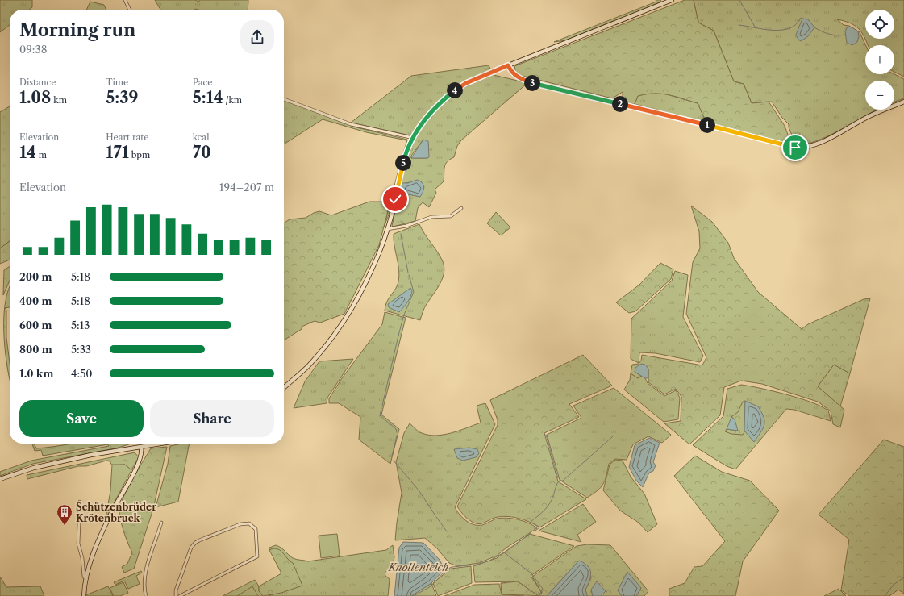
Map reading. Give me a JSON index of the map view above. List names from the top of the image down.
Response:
{
  "water": ["Knollenteich"],
  "places": {
    "building": ["Schützenbrüder Krötenbruck"]
  },
  "page": {
    "map_buttons": ["+", "−"],
    "heading": ["Morning run", "09:38"],
    "stats": [
      ["Distance", "1.08 km"],
      ["Time", "5:39"],
      ["Pace", "5:14 /km"],
      ["Elevation", "14 m"],
      ["Heart rate", "171 bpm"],
      ["kcal", "70"]
    ],
    "pins": [
      "3",
      "4",
      "2",
      "1",
      "5"
    ],
    "chart": ["Elevation", "194–207 m"],
    "list": [
      {
        "name": "200 m",
        "note": "5:18"
      },
      {
        "name": "400 m",
        "note": "5:18"
      },
      {
        "name": "600 m",
        "note": "5:13"
      },
      {
        "name": "800 m",
        "note": "5:33"
      },
      {
        "name": "1.0 km",
        "note": "4:50"
      }
    ],
    "buttons": ["Save", "Share"]
  }
}
